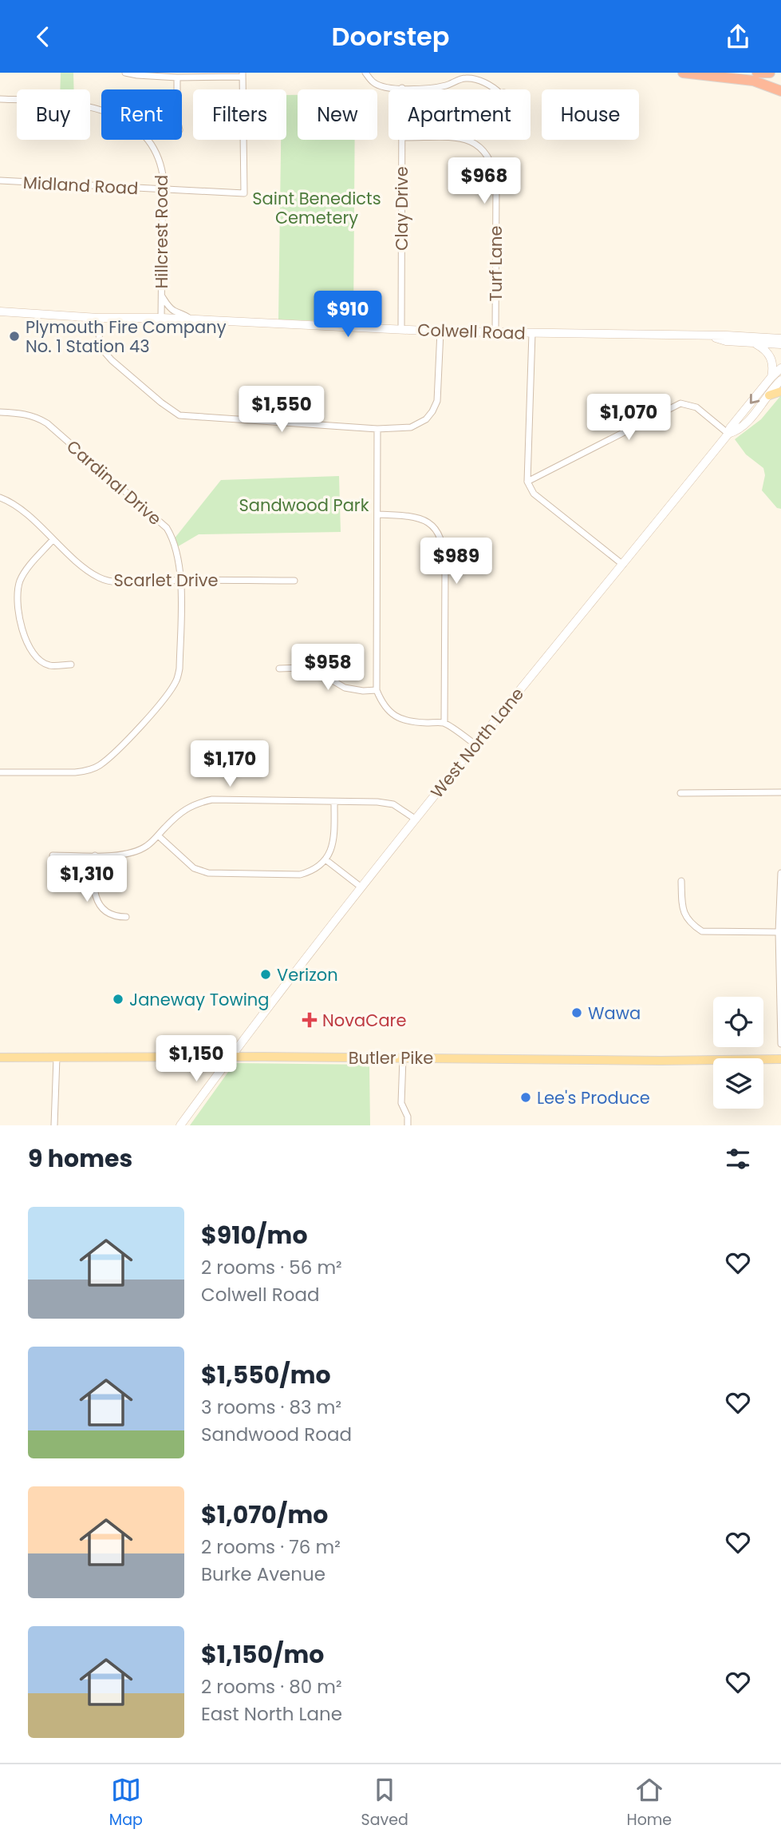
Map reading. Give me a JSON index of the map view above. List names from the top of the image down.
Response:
{
  "streets": {
    "main road": ["Butler Pike"],
    "street": [
      "Midland Road",
      "Clay Drive",
      "Hillcrest Road",
      "Turf Lane",
      "Colwell Road",
      "Cardinal Drive",
      "Scarlet Drive",
      "West North Lane"
    ]
  },
  "crossings": [
    ["Midland Road", "Hillcrest Road"],
    ["Clay Drive", "Colwell Road"],
    ["Hillcrest Road", "Colwell Road"],
    ["Turf Lane", "Colwell Road"],
    ["Cardinal Drive", "Scarlet Drive"],
    ["West North Lane", "Butler Pike"]
  ],
  "parks": ["Saint Benedicts Cemetery", "Sandwood Park"],
  "places": {
    "other": [
      "Plymouth Fire Company No. 1 Station 43",
      "Verizon",
      "Janeway Towing",
      "Wawa",
      "Lee's Produce"
    ],
    "health": ["NovaCare"]
  },
  "page": {
    "header": "Doorstep",
    "chip": [
      "Buy",
      "Rent",
      "Filters",
      "New",
      "Apartment",
      "House"
    ],
    "price": [
      "$968",
      "$910",
      "$1,550",
      "$1,070",
      "$989",
      "$958",
      "$1,170",
      "$1,310",
      "$1,150"
    ],
    "heading": "9 homes",
    "list": [
      {
        "name": "$910/mo",
        "note": "2 rooms · 56 m² · Colwell Road"
      },
      {
        "name": "$1,550/mo",
        "note": "3 rooms · 83 m² · Sandwood Road"
      },
      {
        "name": "$1,070/mo",
        "note": "2 rooms · 76 m² · Burke Avenue"
      },
      {
        "name": "$1,150/mo",
        "note": "2 rooms · 80 m² · East North Lane"
      }
    ],
    "tabs": ["Map", "Saved", "Home"]
  }
}
